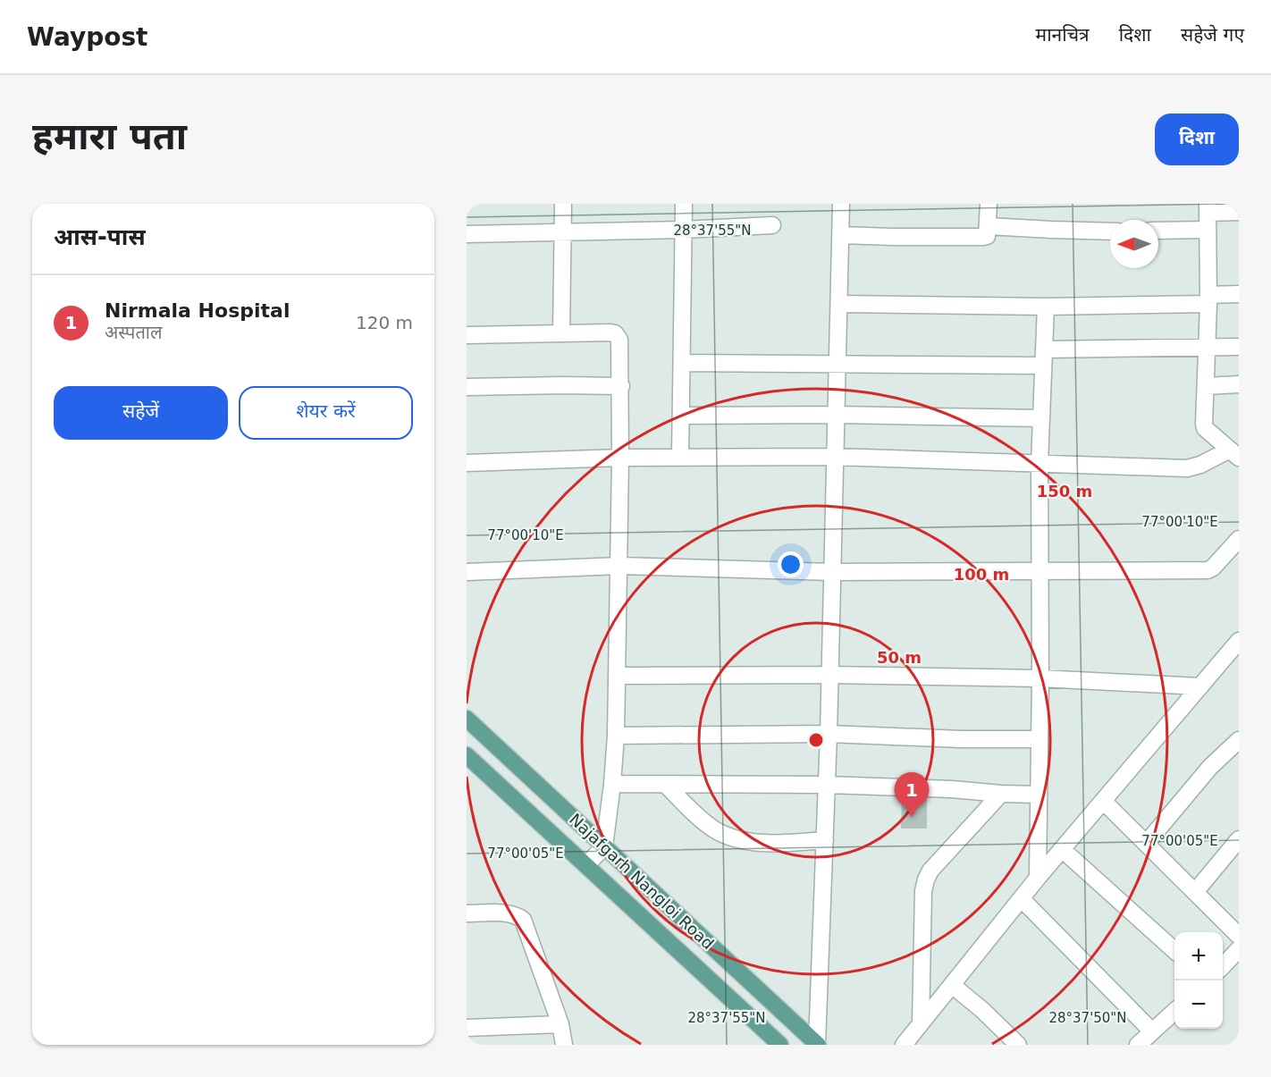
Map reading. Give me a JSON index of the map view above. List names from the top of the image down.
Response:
{
  "streets": {
    "main road": ["Najafgarh Nangloi Road"]
  },
  "north": "left",
  "page": {
    "header": "Waypost",
    "nav": ["मानचित्र", "दिशा", "सहेजे गए"],
    "buttons": [
      "दिशा",
      ["सहेजें", "शेयर करें"]
    ],
    "title": "हमारा पता",
    "heading": "आस-पास",
    "list": [
      {
        "mark": "1",
        "name": "Nirmala Hospital",
        "note": "अस्पताल",
        "value": "120 m"
      }
    ],
    "pins": "1",
    "map_buttons": ["+", "−"]
  },
  "coordinates": [
    "28°37'55\"N",
    "77°00'10\"E",
    "77°00'05\"E",
    "28°37'50\"N"
  ],
  "rings": ["150 m", "100 m", "50 m"]
}
